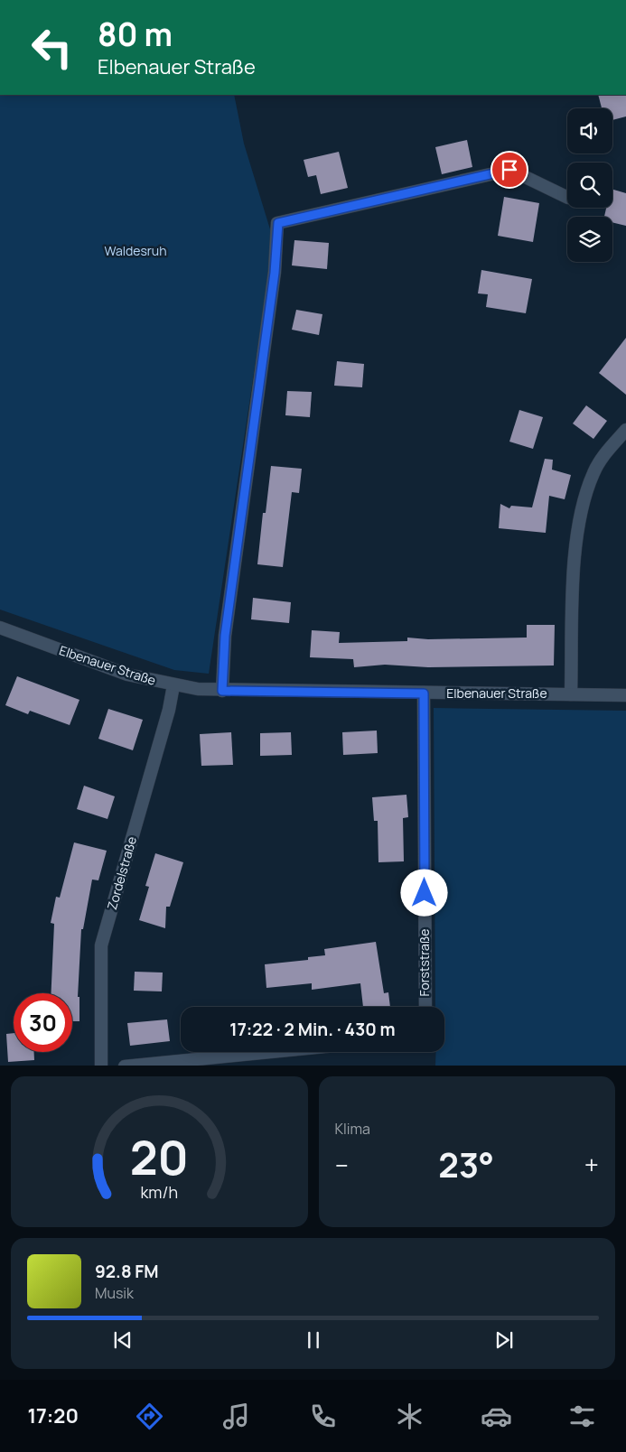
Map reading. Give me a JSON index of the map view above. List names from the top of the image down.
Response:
{
  "streets": {
    "street": ["Elbenauer Straße", "Zordelstraße", "Forststraße"]
  },
  "crossings": [
    ["Elbenauer Straße", "Zordelstraße"],
    ["Elbenauer Straße", "Forststraße"]
  ],
  "parks": ["Waldesruh"],
  "page": {
    "turn": ["80 m", "Elbenauer Straße"],
    "limit": "30",
    "trip": "17:22 · 2 Min. · 430 m",
    "tile": "Klima",
    "heat": ["−", "23°", "+"],
    "song": ["92.8 FM", "Musik"],
    "tabs": "17:20",
    "gauge": ["20", "km/h"]
  }
}
